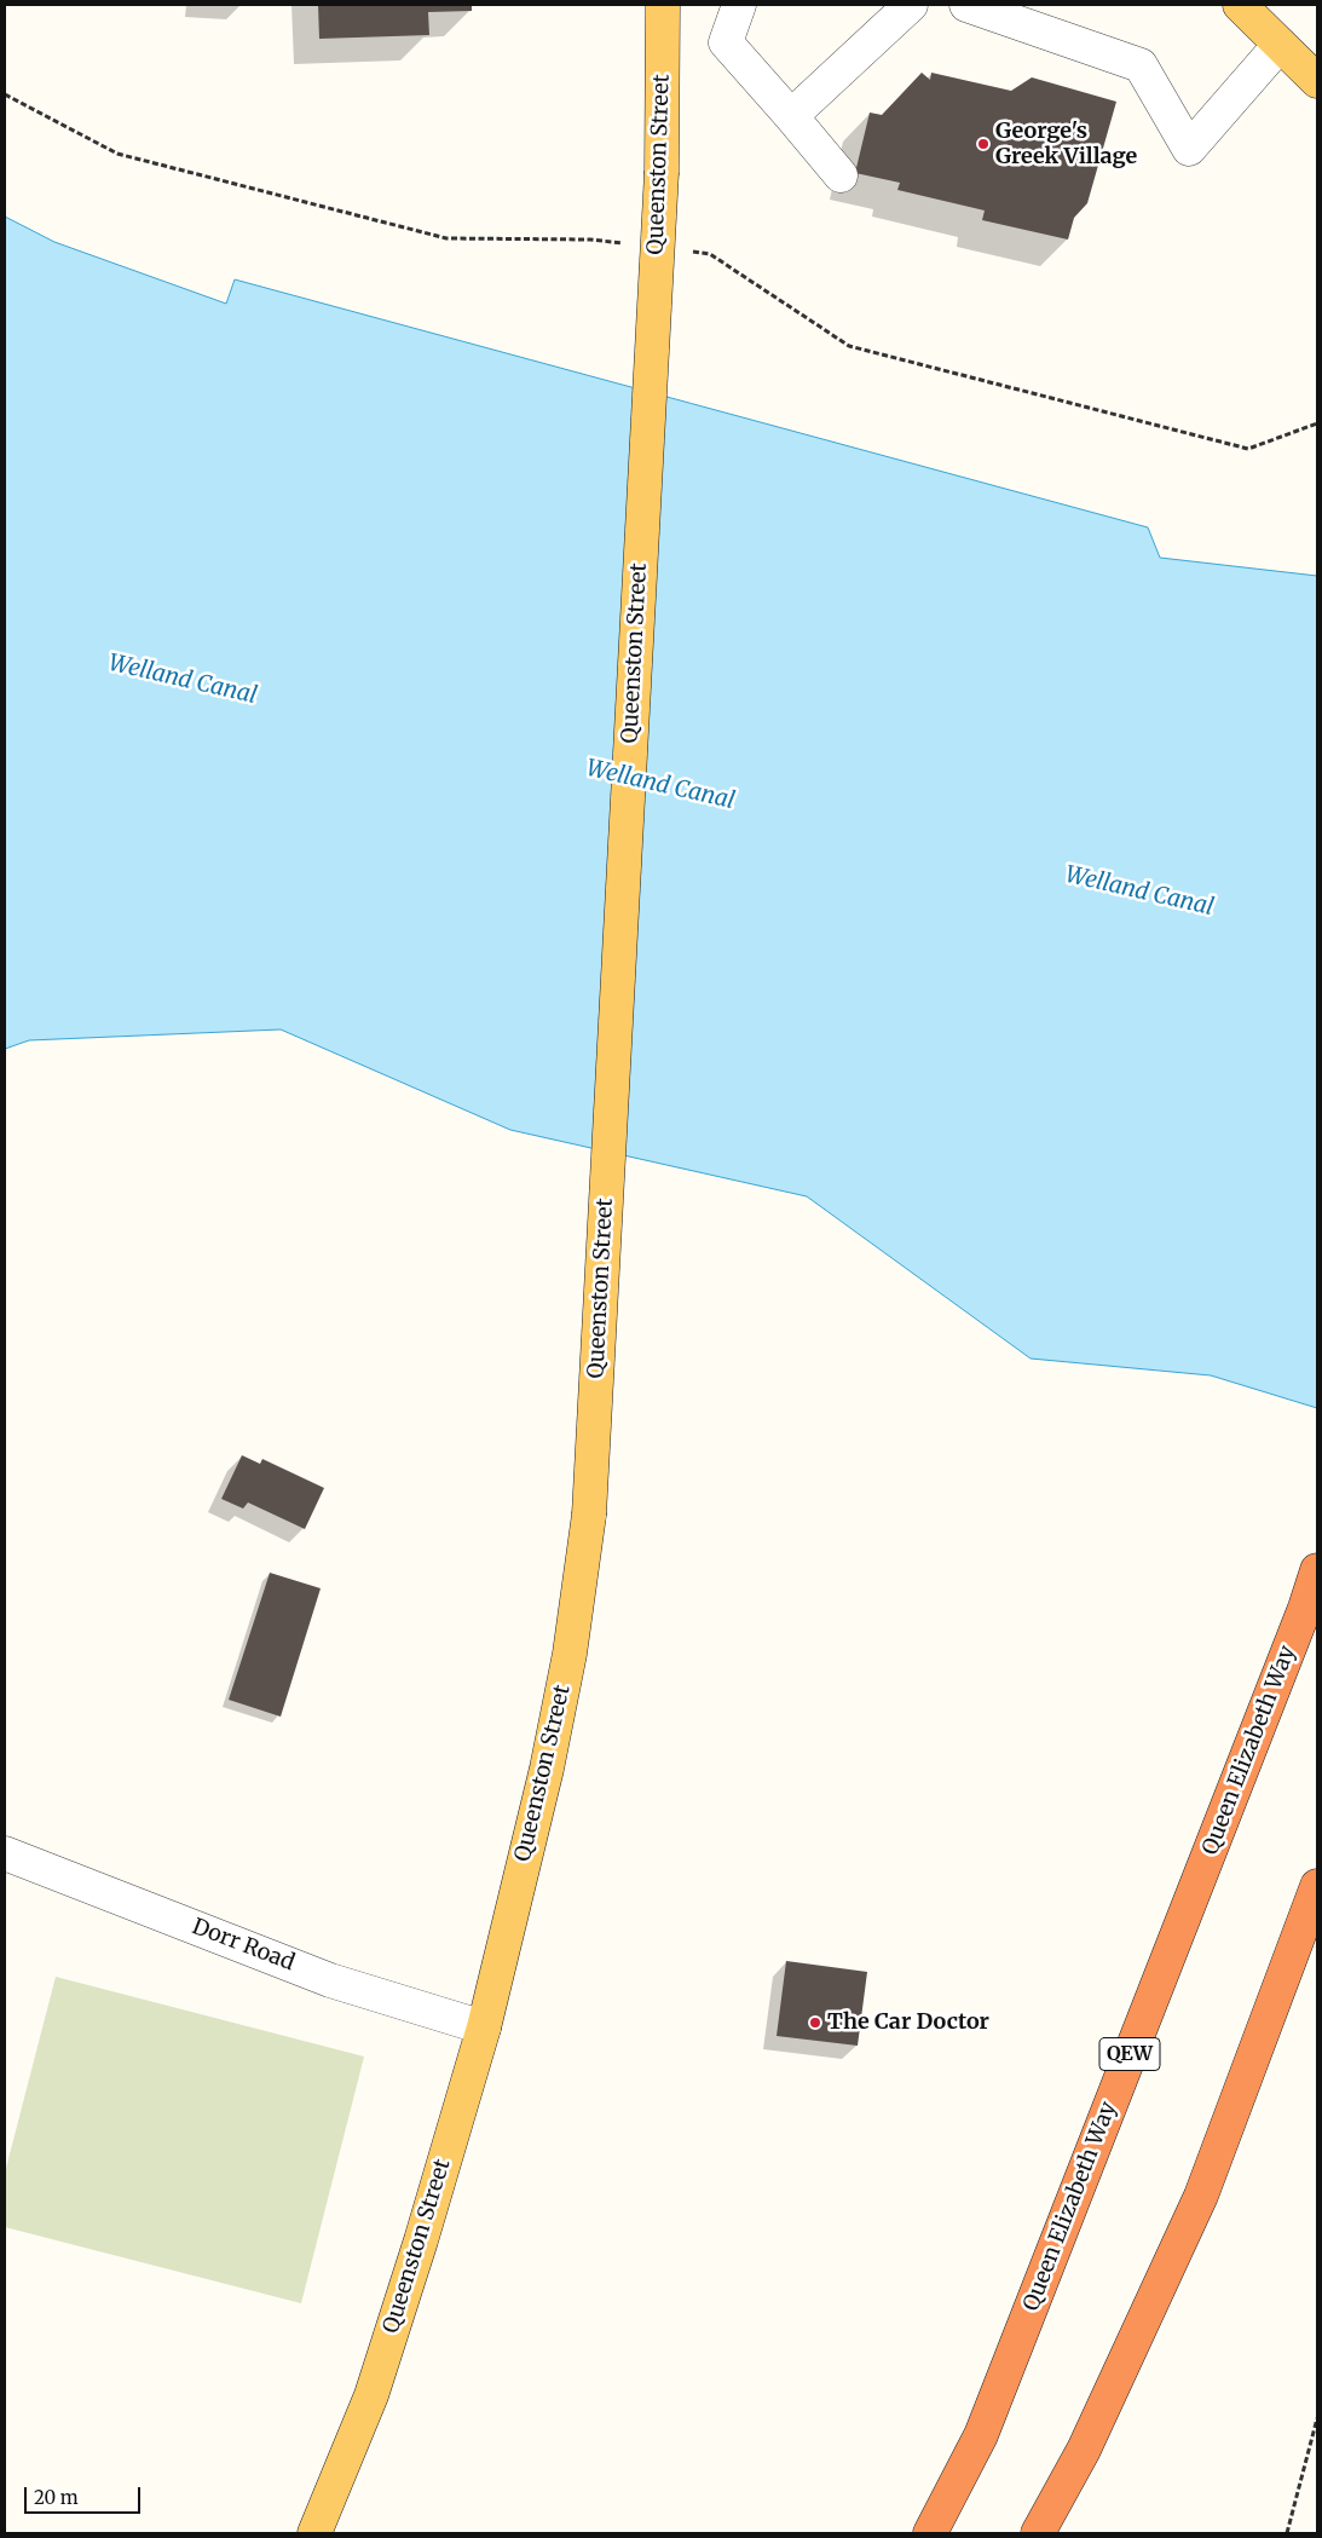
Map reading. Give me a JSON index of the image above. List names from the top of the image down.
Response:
{
  "streets": {
    "highway": ["Queen Elizabeth Way", "QEW"],
    "main road": ["Queenston Street"],
    "lane": ["Dorr Road"]
  },
  "crossings": [
    ["Queenston Street", "Dorr Road"]
  ],
  "water": ["Welland Canal"],
  "places": ["George's Greek Village", "The Car Doctor"],
  "scale_bar": "20 m"
}
